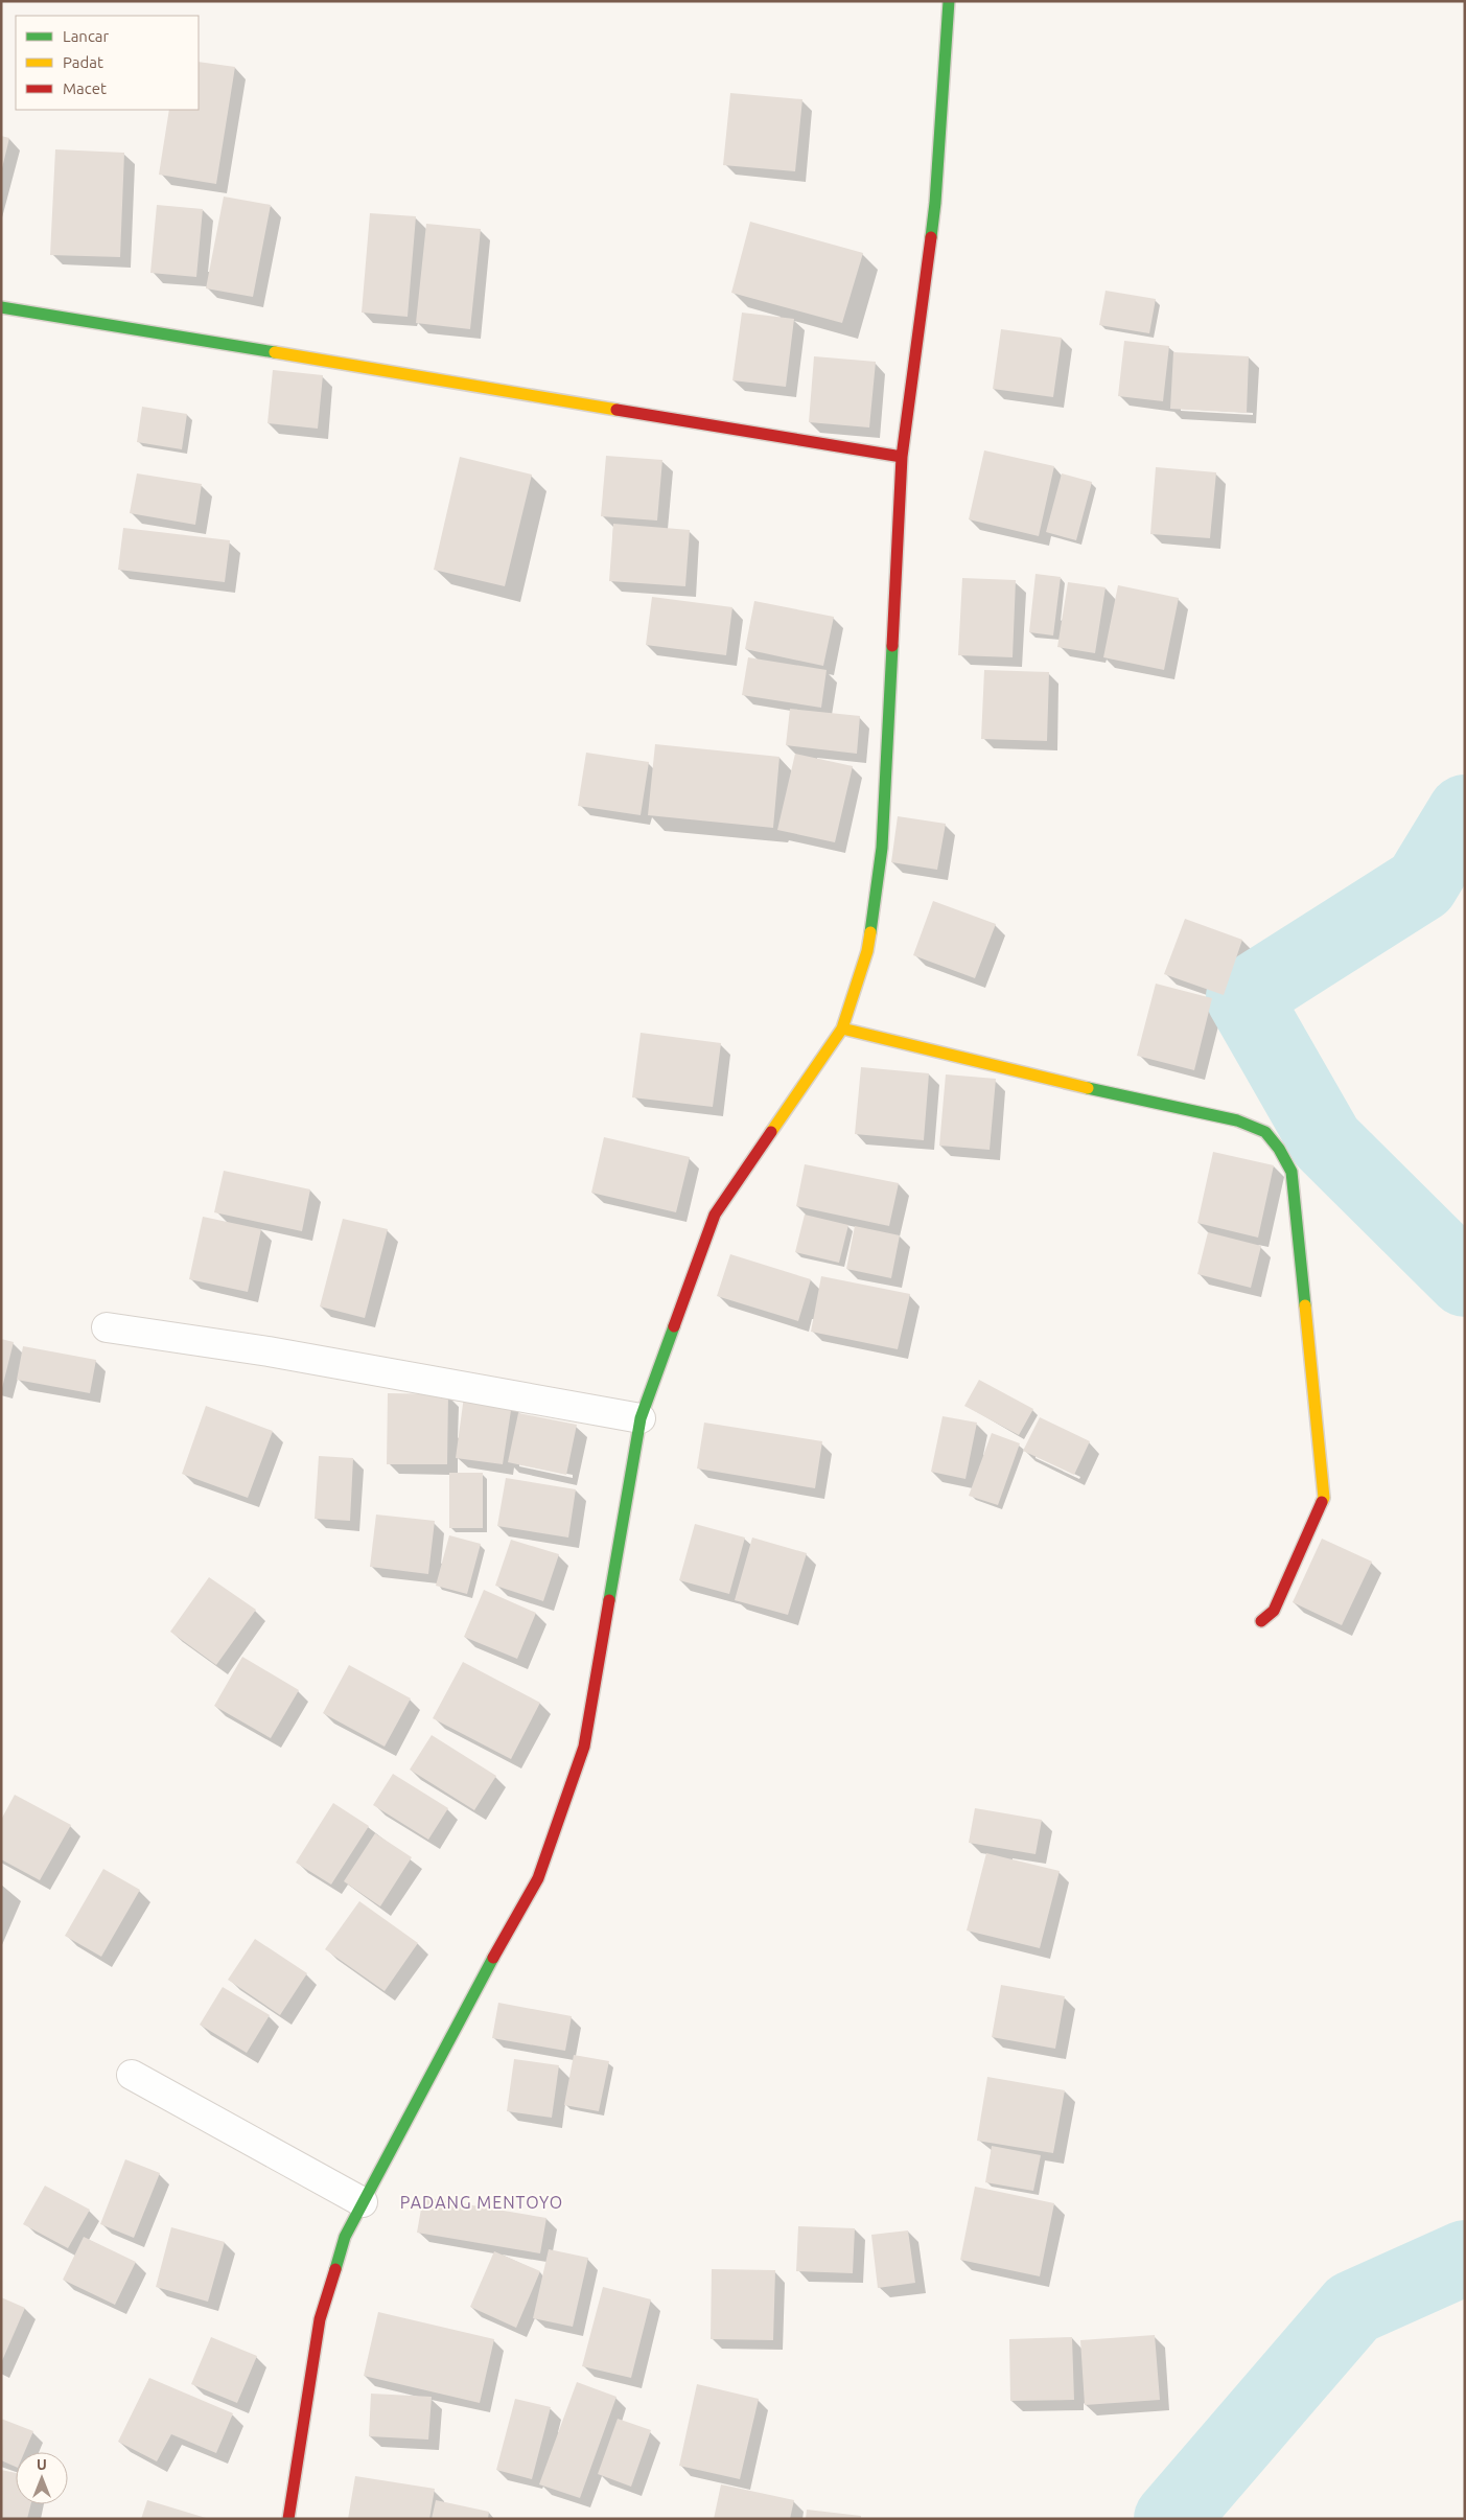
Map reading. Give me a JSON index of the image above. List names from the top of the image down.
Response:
{
  "districts": ["PADANG MENTOYO"],
  "legend": ["Lancar", "Padat", "Macet"],
  "north": "top"
}
